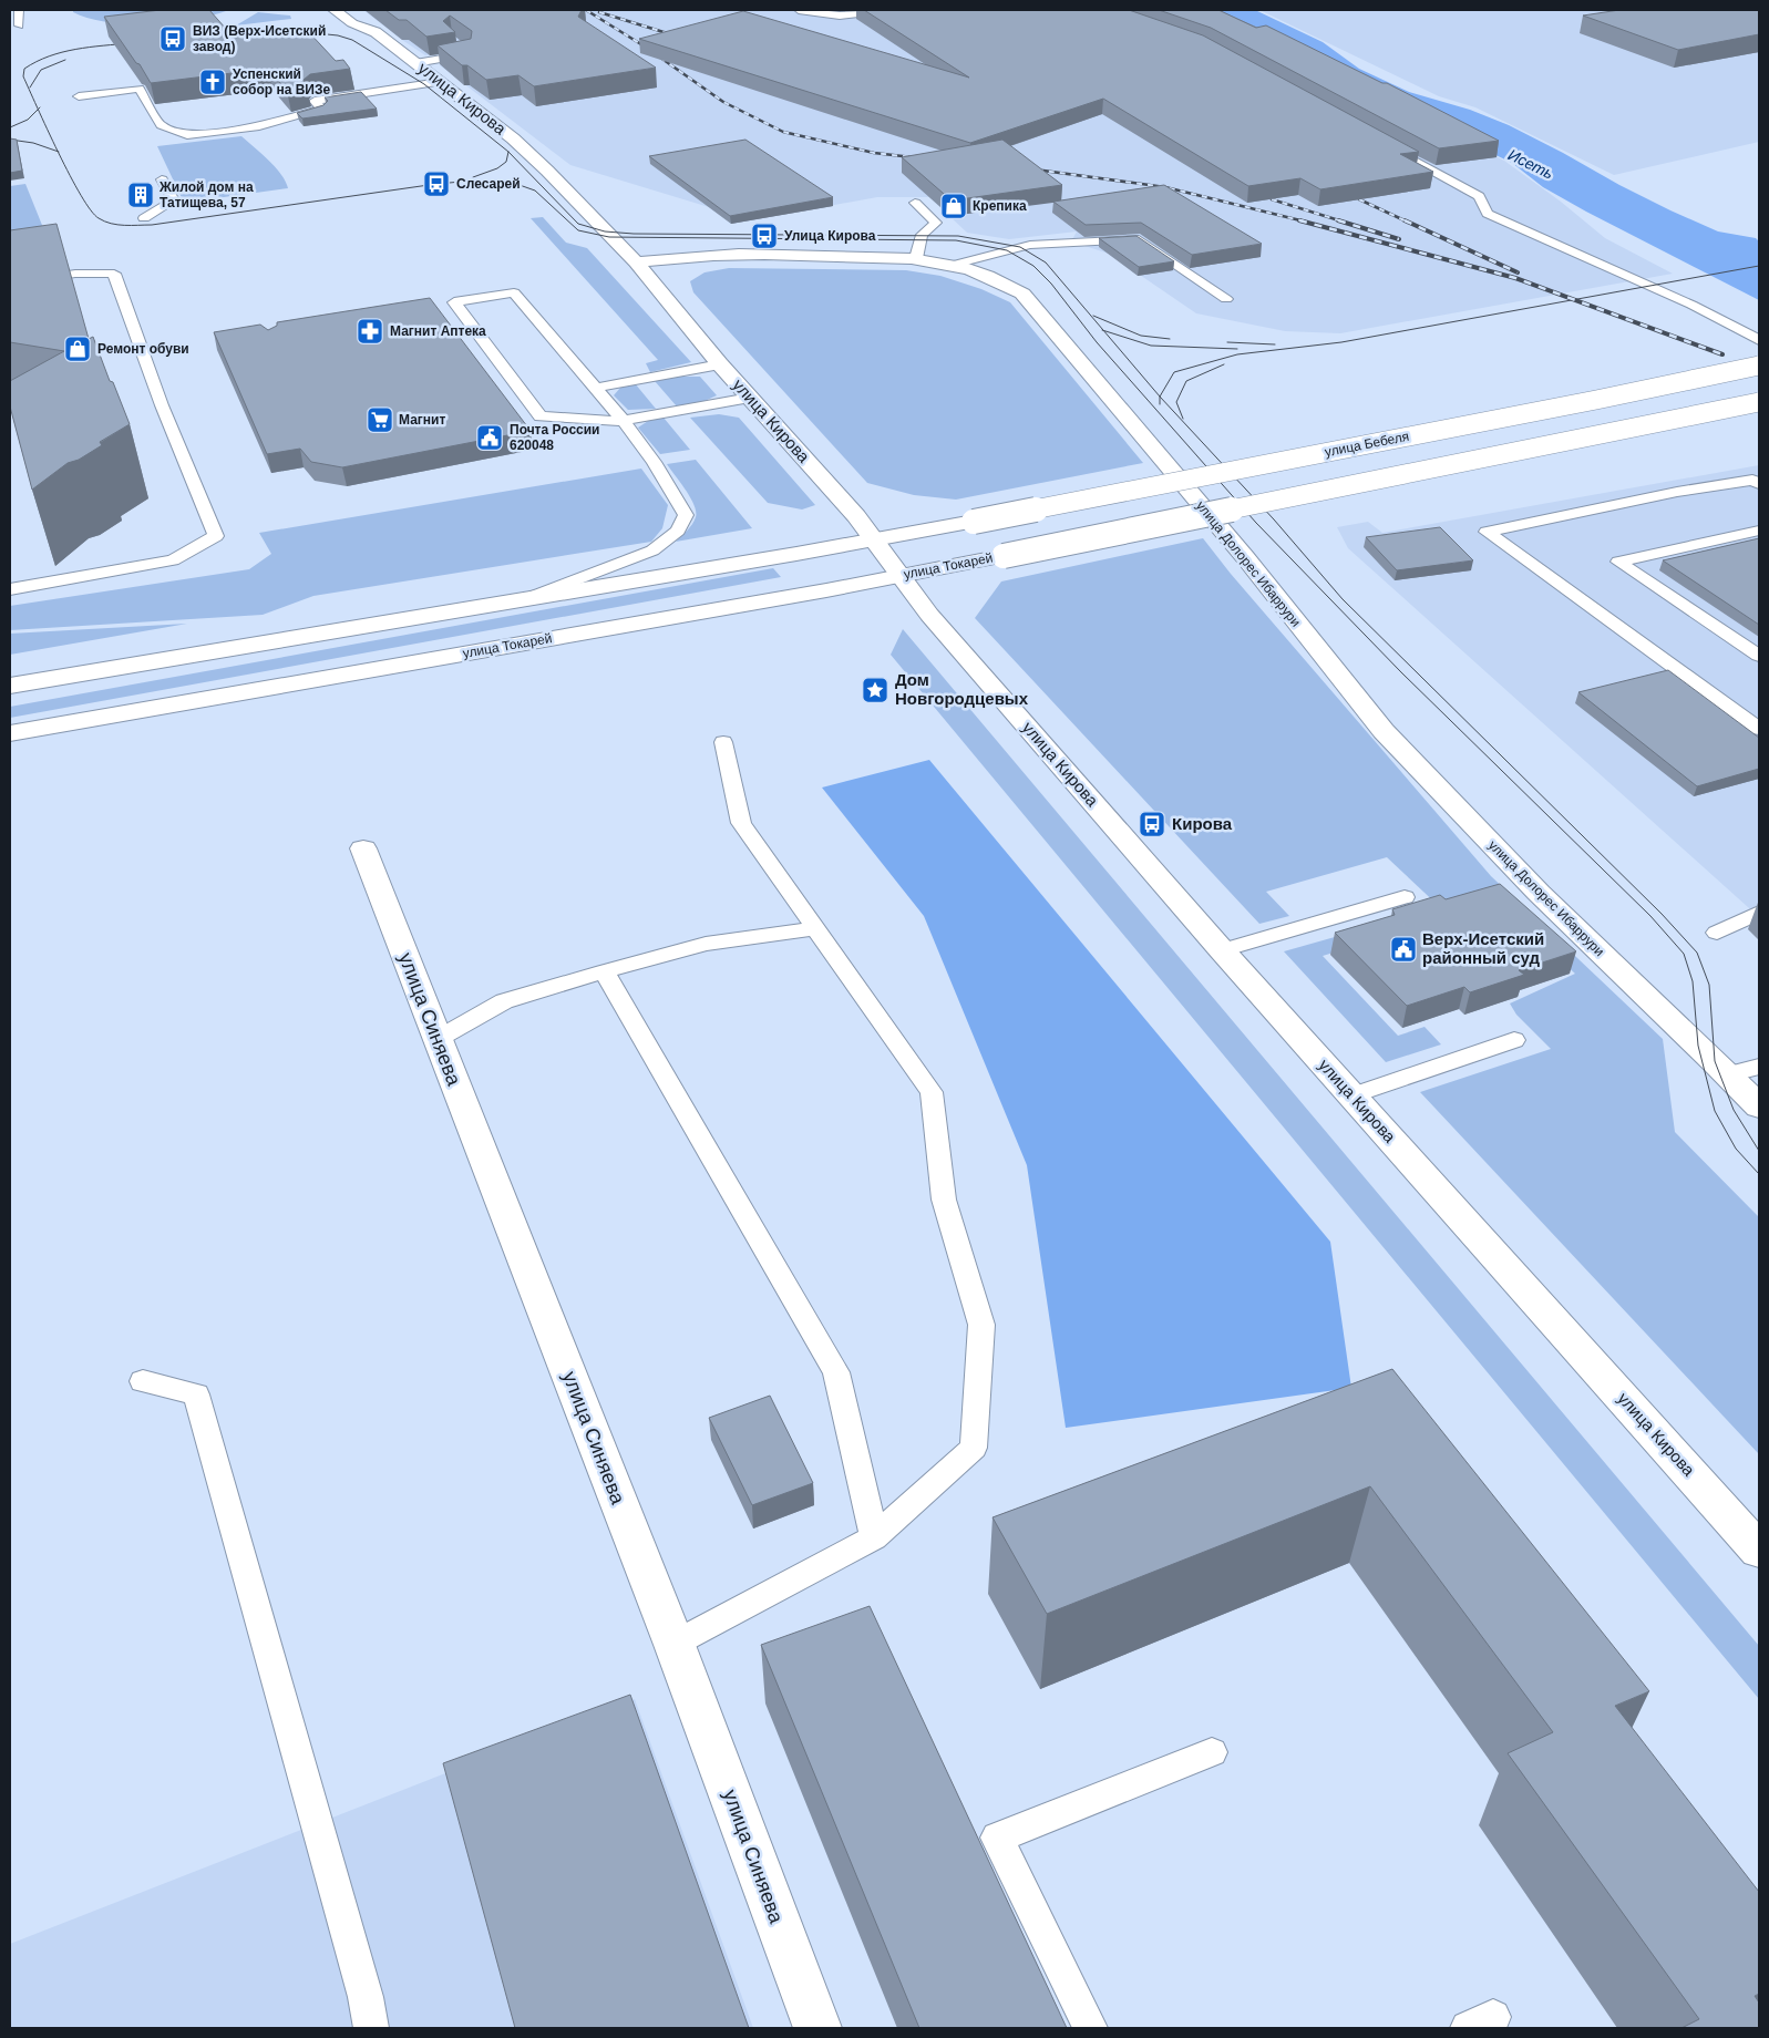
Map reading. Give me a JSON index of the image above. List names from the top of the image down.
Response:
{
  "streets": {
    "main road": [
      "улица Кирова",
      "улица Бебеля",
      "улица Долорес Ибаррури",
      "улица Токарей",
      "улица Синяева"
    ]
  },
  "crossings": [
    ["улица Кирова", "улица Бебеля"],
    ["улица Кирова", "улица Долорес Ибаррури"],
    ["улица Кирова", "улица Токарей"]
  ],
  "water": ["Исеть"],
  "places": {
    "bus stop": [
      "ВИЗ (Верх-Исетский завод)",
      "Слесарей",
      "Улица Кирова",
      "Кирова"
    ],
    "church": ["Успенский собор на ВИЗе"],
    "building": ["Жилой дом на Татищева, 57"],
    "shop": ["Крепика", "Ремонт обуви"],
    "pharmacy": ["Магнит Аптека"],
    "supermarket": ["Магнит"],
    "public building": ["Почта России 620048", "Верх-Исетский районный суд"],
    "place": ["Дом Новгородцевых"]
  }
}
